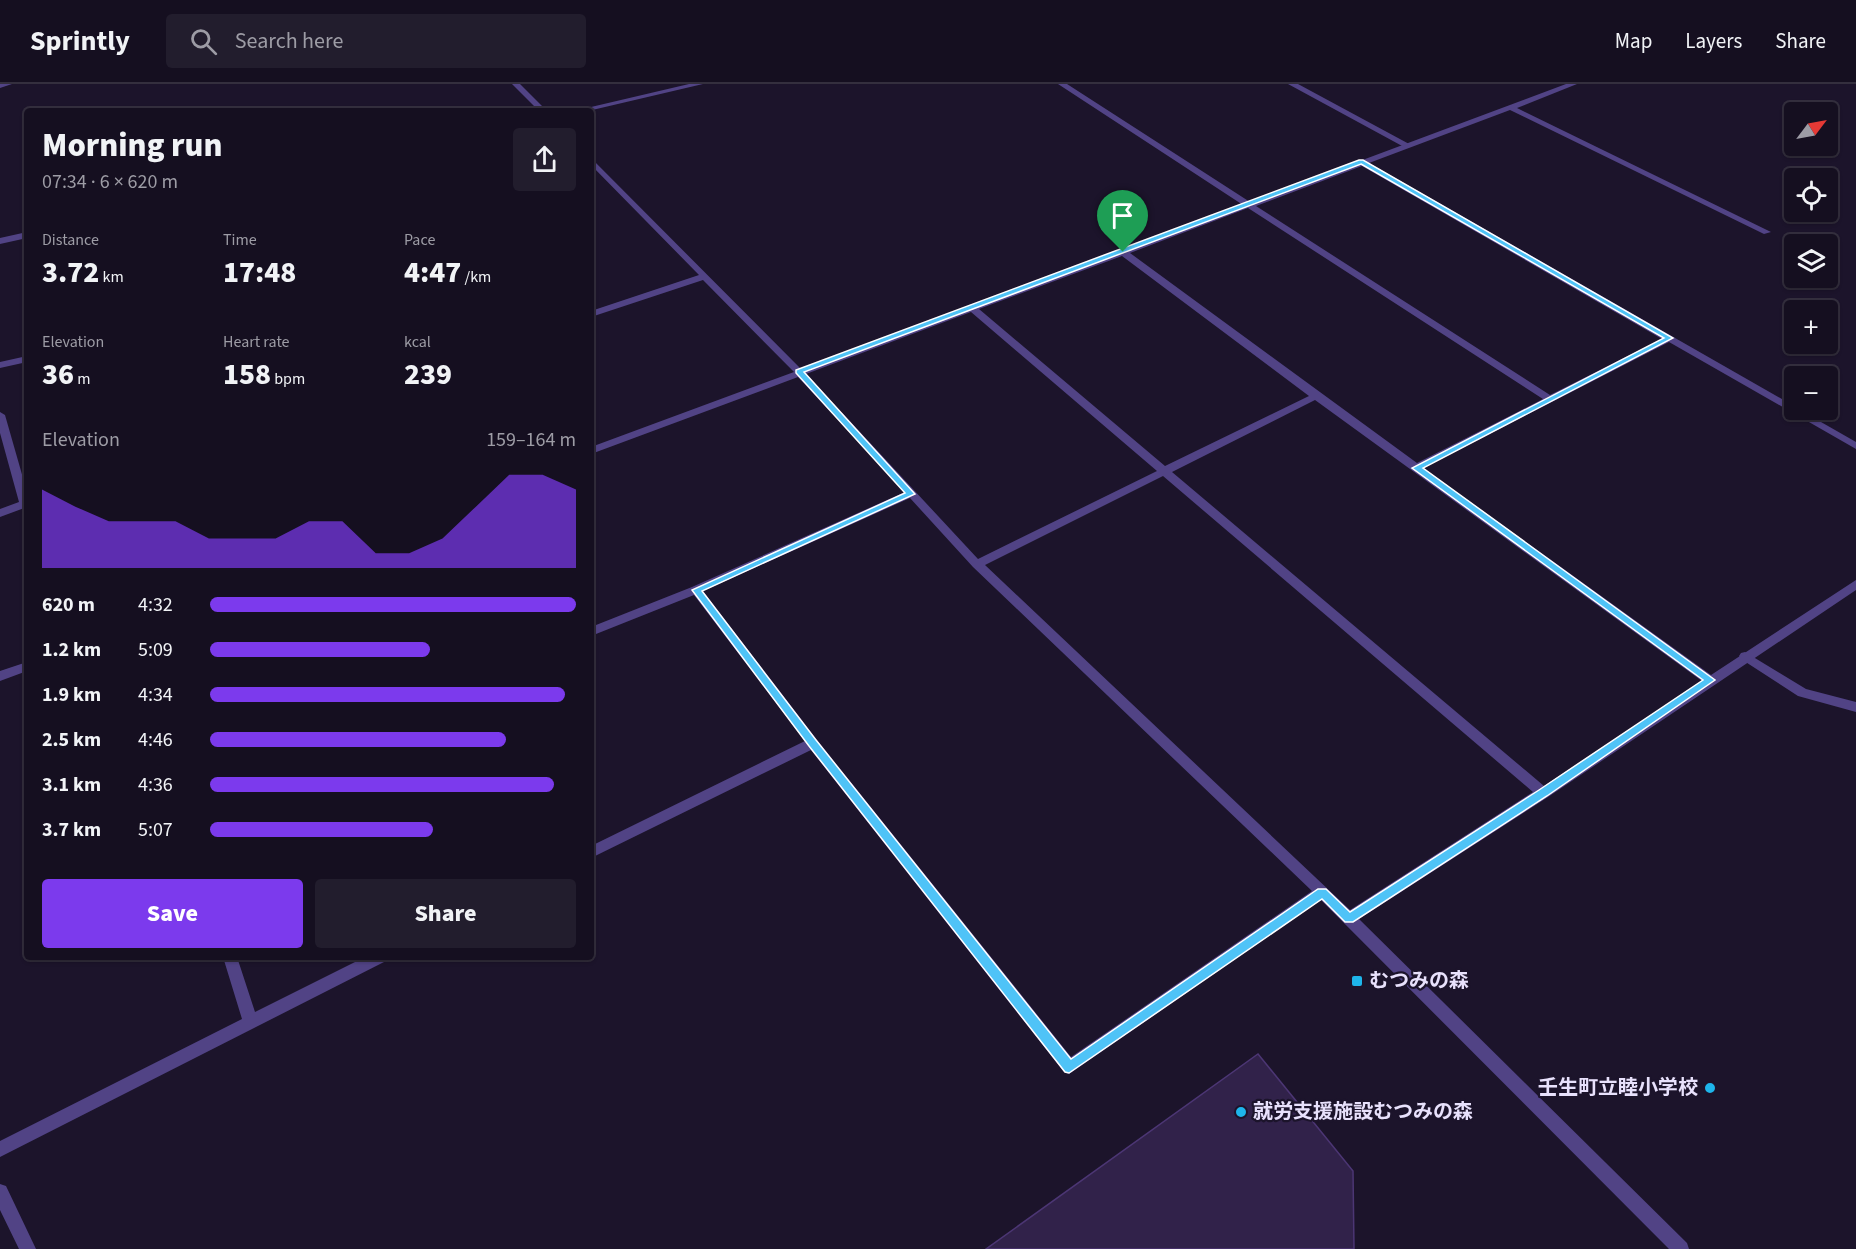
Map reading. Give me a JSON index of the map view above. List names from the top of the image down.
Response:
{
  "places": {
    "transit": ["むつみの森"],
    "other": ["壬生町立睦小学校", "就労支援施設むつみの森"]
  },
  "north": "top right",
  "page": {
    "header": "Sprintly",
    "search": "Search here",
    "nav": ["Map", "Layers", "Share"],
    "map_buttons": ["+", "−"],
    "heading": ["Morning run", "07:34 · 6 × 620 m"],
    "stats": [
      ["Distance", "3.72 km"],
      ["Time", "17:48"],
      ["Pace", "4:47 /km"],
      ["Elevation", "36 m"],
      ["Heart rate", "158 bpm"],
      ["kcal", "239"]
    ],
    "chart": ["Elevation", "159–164 m"],
    "list": [
      {
        "name": "620 m",
        "note": "4:32"
      },
      {
        "name": "1.2 km",
        "note": "5:09"
      },
      {
        "name": "1.9 km",
        "note": "4:34"
      },
      {
        "name": "2.5 km",
        "note": "4:46"
      },
      {
        "name": "3.1 km",
        "note": "4:36"
      },
      {
        "name": "3.7 km",
        "note": "5:07"
      }
    ],
    "buttons": ["Save", "Share"]
  }
}
